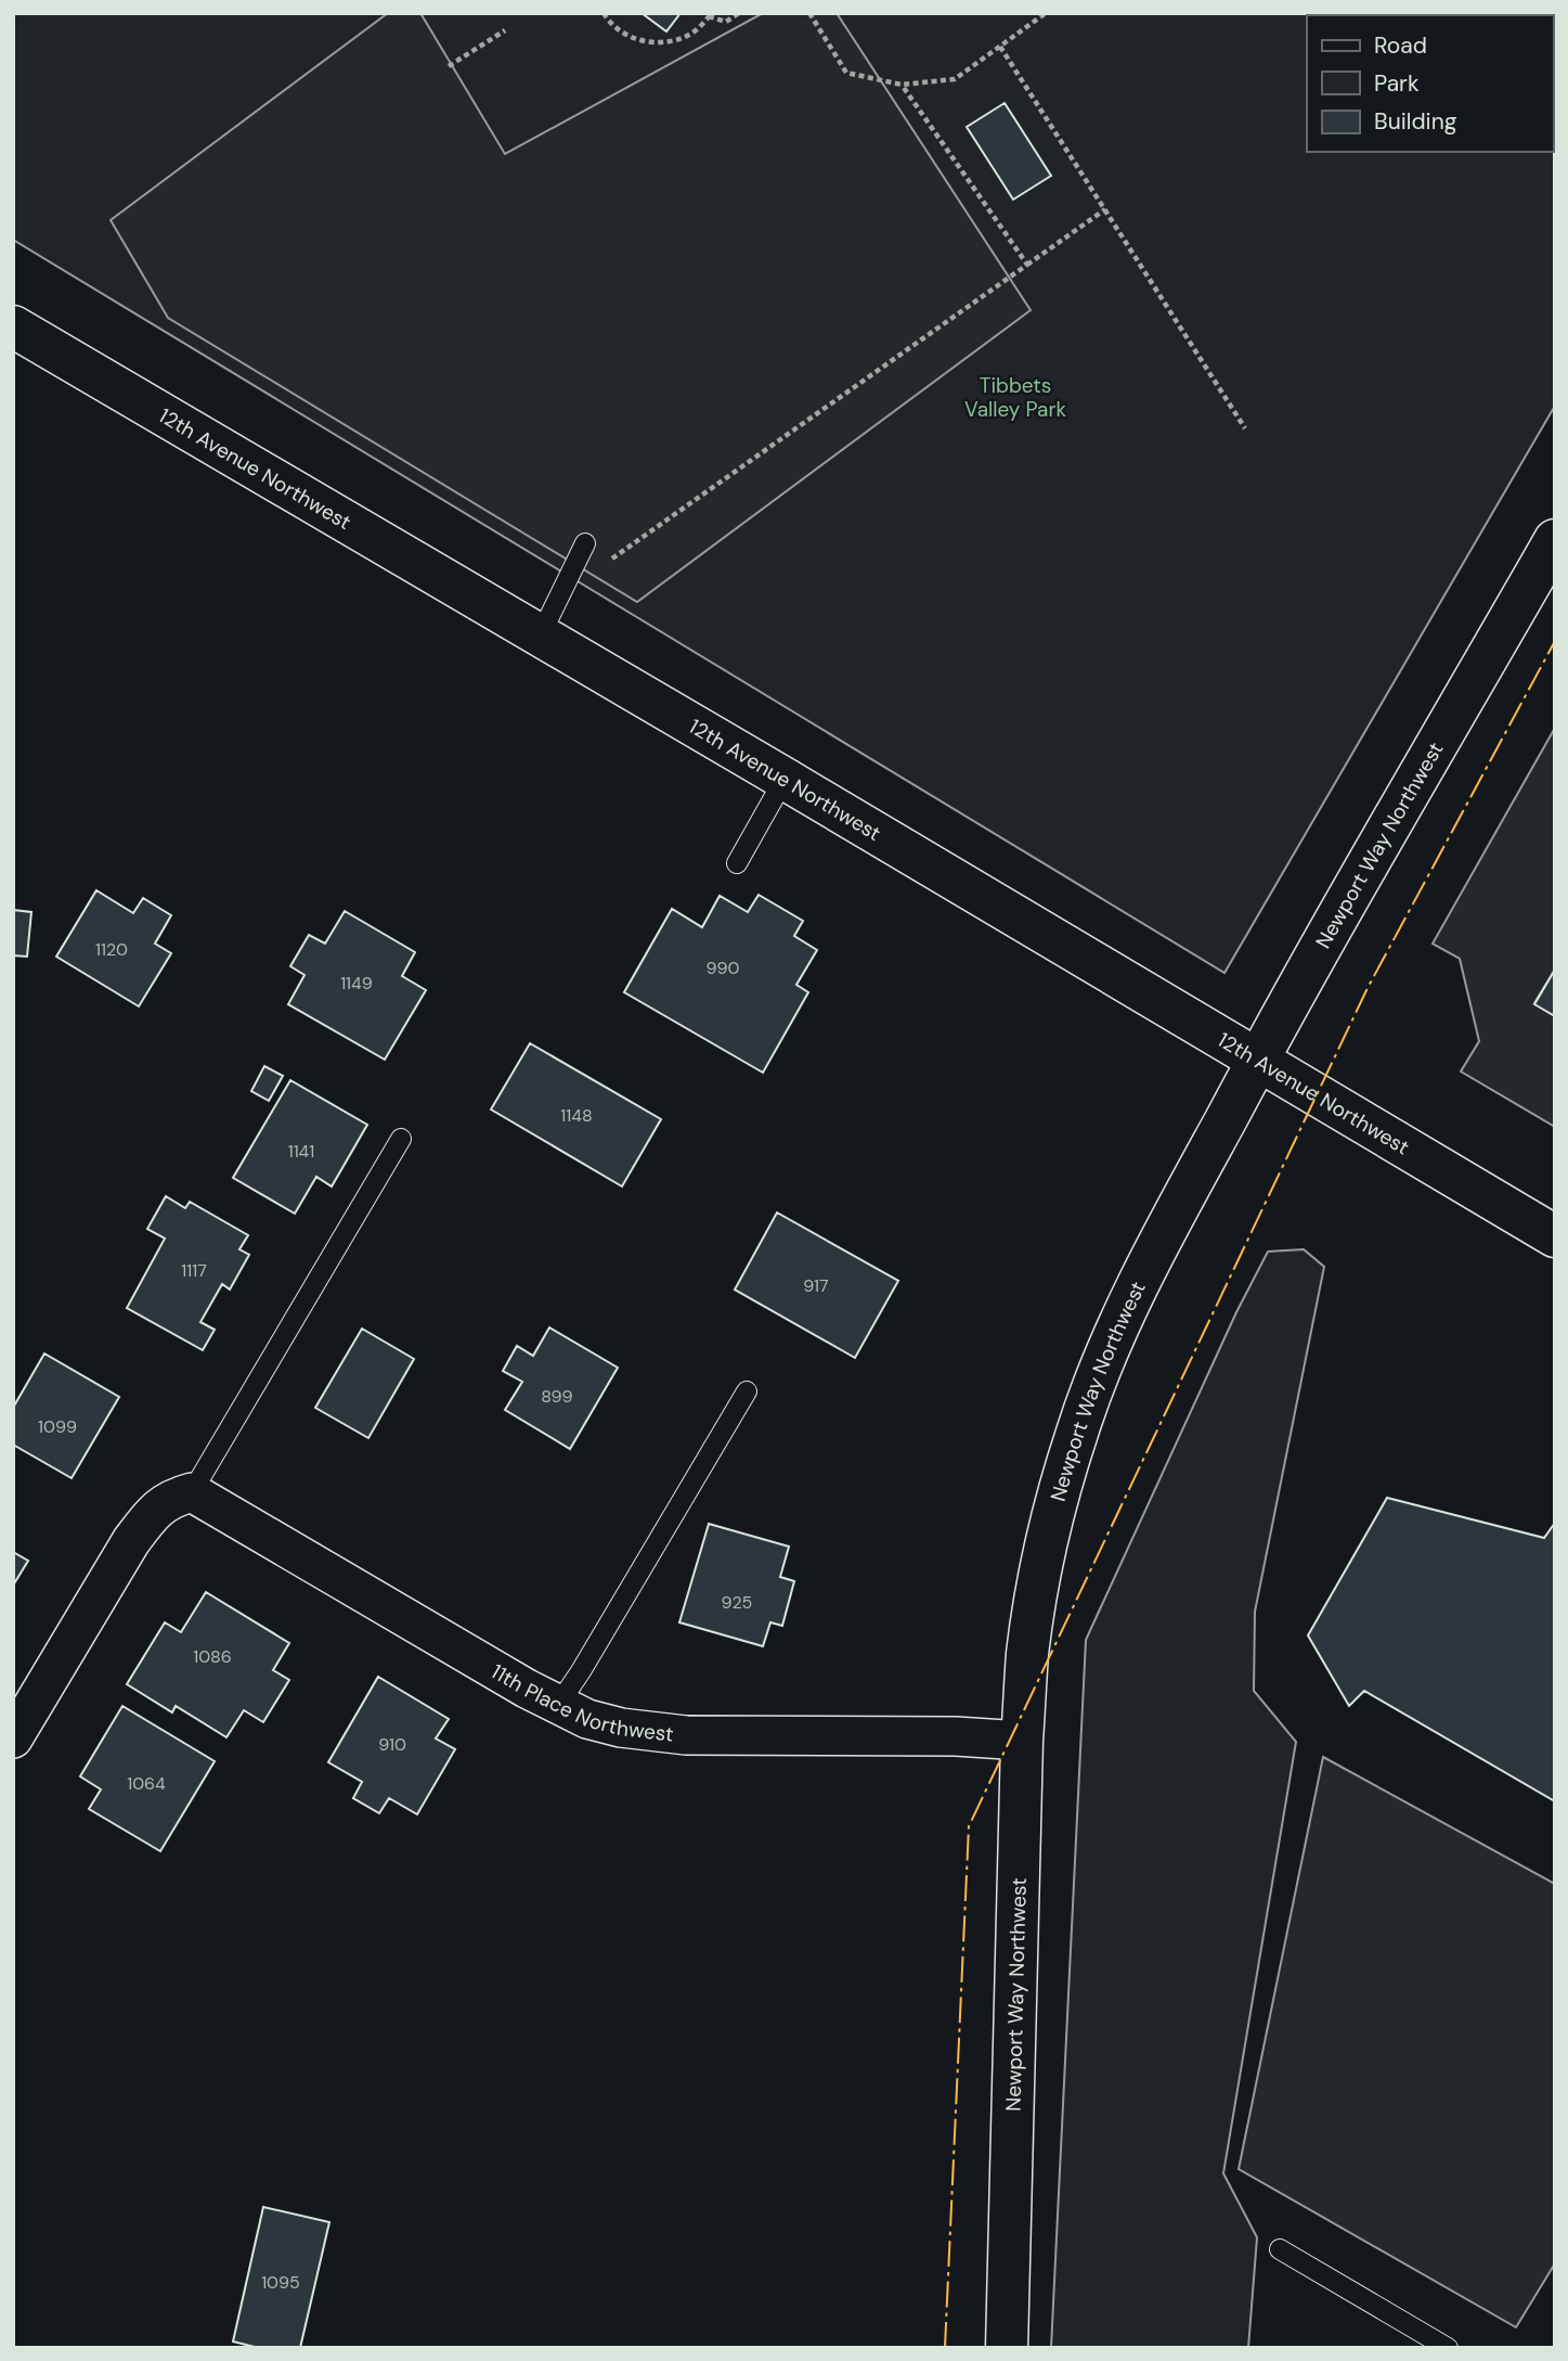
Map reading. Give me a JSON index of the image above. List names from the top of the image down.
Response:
{
  "streets": {
    "street": ["12th Avenue Northwest", "Newport Way Northwest", "11th Place Northwest"]
  },
  "crossings": [
    ["12th Avenue Northwest", "Newport Way Northwest"],
    ["Newport Way Northwest", "11th Place Northwest"]
  ],
  "parks": ["Tibbets Valley Park"],
  "house_numbers": [
    "1120",
    "990",
    "1149",
    "1148",
    "1141",
    "1117",
    "917",
    "899",
    "1099",
    "925",
    "1086",
    "910",
    "1064",
    "1095"
  ],
  "legend": ["Road", "Park", "Building"]
}
